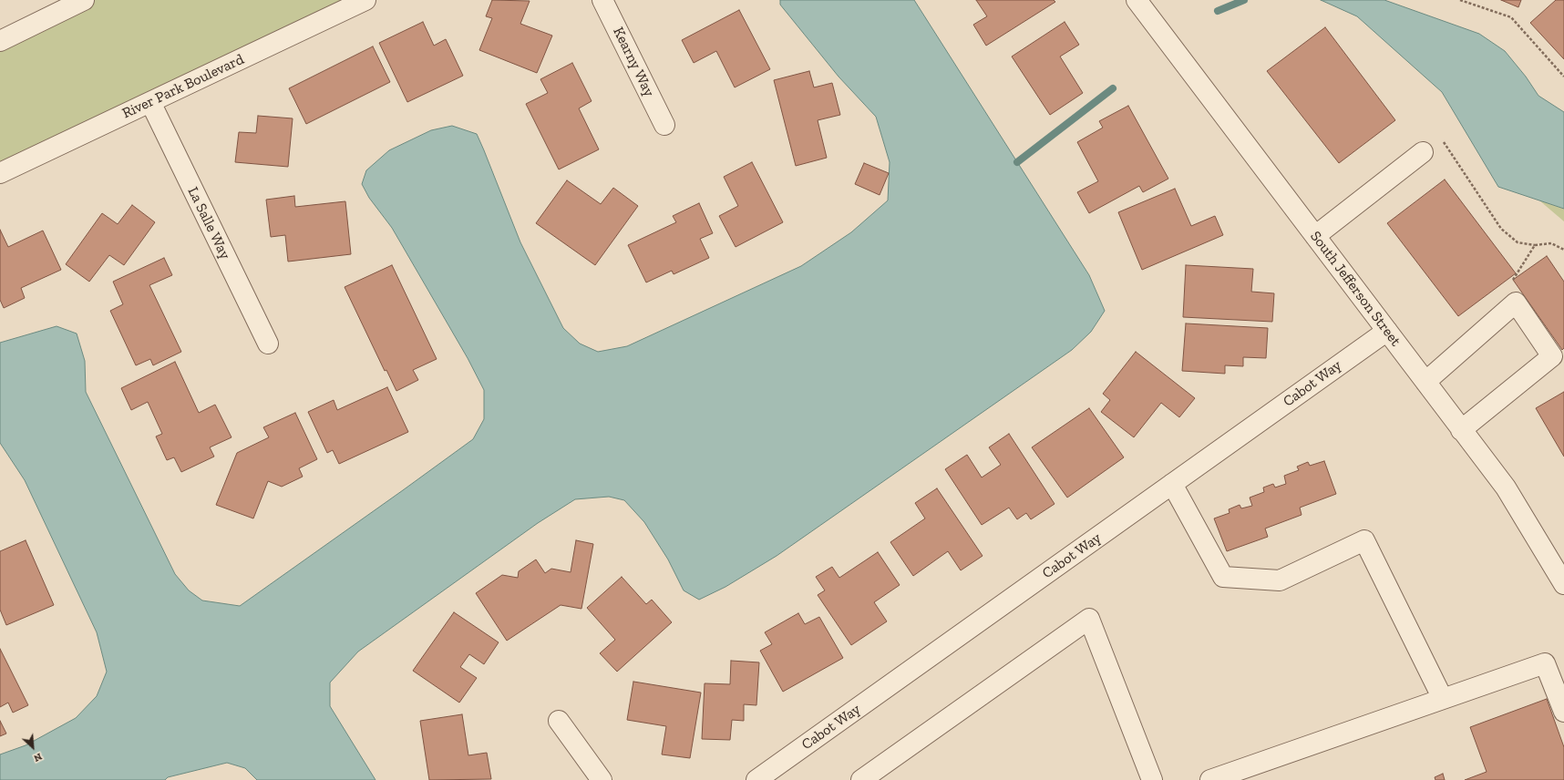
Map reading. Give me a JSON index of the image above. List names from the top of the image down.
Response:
{
  "streets": {
    "street": [
      "Kearny Way",
      "River Park Boulevard",
      "La Salle Way",
      "South Jefferson Street",
      "Cabot Way"
    ]
  },
  "crossings": [
    ["River Park Boulevard", "La Salle Way"],
    ["South Jefferson Street", "Cabot Way"]
  ],
  "north": "bottom right"
}
